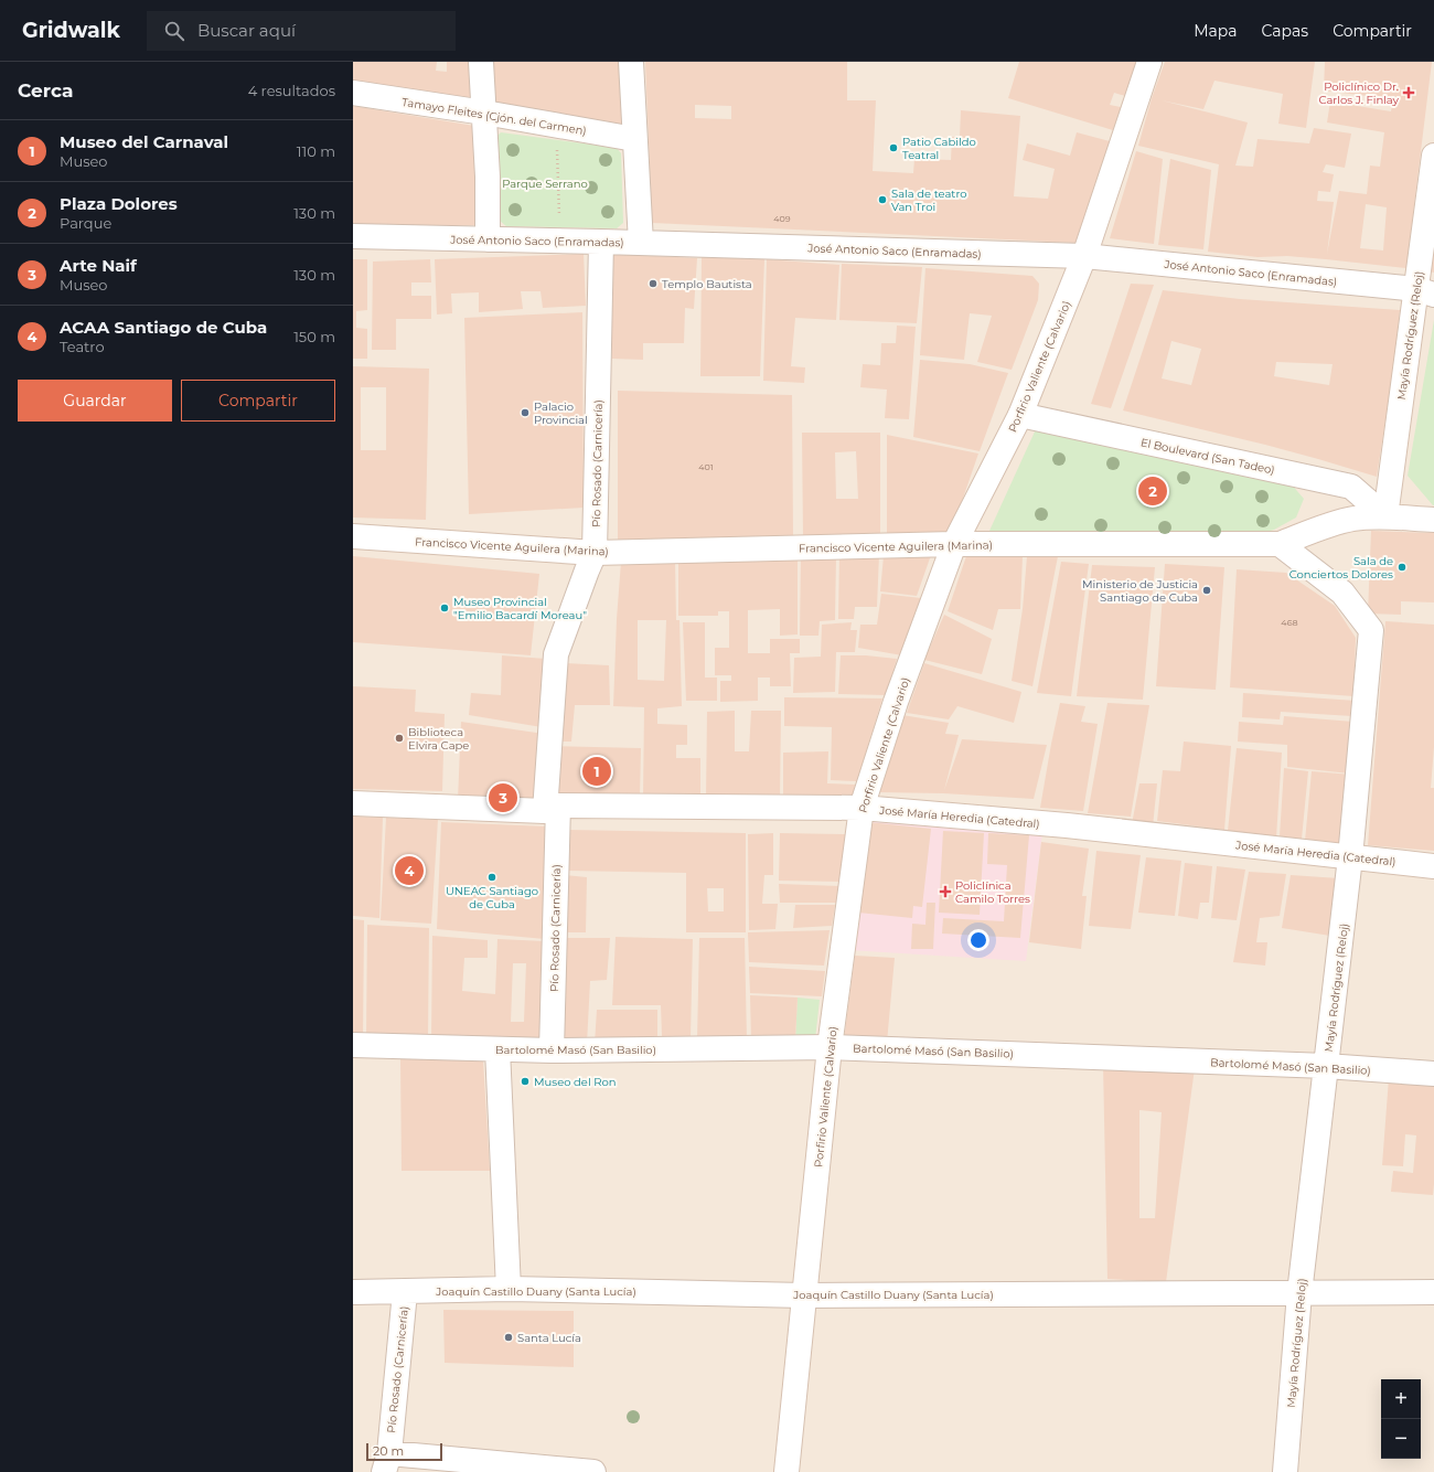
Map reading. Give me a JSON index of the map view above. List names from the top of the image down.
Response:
{
  "streets": {
    "street": [
      "Tamayo Fleites (Cjón. del Carmen)",
      "José Antonio Saco (Enramadas)",
      "Mayía Rodríguez (Reloj)",
      "Porfirio Valiente (Calvario)",
      "El Boulevard (San Tadeo)",
      "Pío Rosado (Carnicería)",
      "Francisco Vicente Aguilera (Marina)",
      "José María Heredia (Catedral)",
      "Bartolomé Masó (San Basilio)",
      "Joaquín Castillo Duany (Santa Lucía)"
    ]
  },
  "crossings": [
    ["José Antonio Saco (Enramadas)", "Mayía Rodríguez (Reloj)"],
    ["José Antonio Saco (Enramadas)", "Porfirio Valiente (Calvario)"],
    ["José Antonio Saco (Enramadas)", "Pío Rosado (Carnicería)"],
    ["Mayía Rodríguez (Reloj)", "El Boulevard (San Tadeo)"],
    ["Mayía Rodríguez (Reloj)", "Francisco Vicente Aguilera (Marina)"],
    ["Mayía Rodríguez (Reloj)", "José María Heredia (Catedral)"],
    ["Mayía Rodríguez (Reloj)", "Bartolomé Masó (San Basilio)"],
    ["Mayía Rodríguez (Reloj)", "Joaquín Castillo Duany (Santa Lucía)"],
    ["Porfirio Valiente (Calvario)", "El Boulevard (San Tadeo)"],
    ["Porfirio Valiente (Calvario)", "Francisco Vicente Aguilera (Marina)"],
    ["Porfirio Valiente (Calvario)", "José María Heredia (Catedral)"],
    ["Porfirio Valiente (Calvario)", "Bartolomé Masó (San Basilio)"],
    ["Porfirio Valiente (Calvario)", "Joaquín Castillo Duany (Santa Lucía)"],
    ["El Boulevard (San Tadeo)", "Francisco Vicente Aguilera (Marina)"],
    ["Pío Rosado (Carnicería)", "Francisco Vicente Aguilera (Marina)"],
    ["Pío Rosado (Carnicería)", "José María Heredia (Catedral)"],
    ["Pío Rosado (Carnicería)", "Bartolomé Masó (San Basilio)"],
    ["Pío Rosado (Carnicería)", "Joaquín Castillo Duany (Santa Lucía)"]
  ],
  "parks": ["Parque Serrano"],
  "places": {
    "health": ["Policlínico Dr. Carlos J. Finlay", "Policlínica Camilo Torres"],
    "other": [
      "Patio Cabildo Teatral",
      "Sala de teatro Van Troi",
      "Templo Bautista",
      "Palacio Provincial",
      "Sala de Conciertos Dolores",
      "Ministerio de Justicia Santiago de Cuba",
      "Museo Provincial \"Emilio Bacardí Moreau\"",
      "Biblioteca Elvira Cape",
      "UNEAC Santiago de Cuba",
      "Museo del Ron",
      "Santa Lucía"
    ]
  },
  "house_numbers": ["409", "401", "468"],
  "scale_bar": "20 m",
  "page": {
    "header": "Gridwalk",
    "search": "Buscar aquí",
    "nav": ["Mapa", "Capas", "Compartir"],
    "heading": ["Cerca", "4 resultados"],
    "list": [
      {
        "mark": "1",
        "name": "Museo del Carnaval",
        "note": "Museo",
        "value": "110 m"
      },
      {
        "mark": "2",
        "name": "Plaza Dolores",
        "note": "Parque",
        "value": "130 m"
      },
      {
        "mark": "3",
        "name": "Arte Naif",
        "note": "Museo",
        "value": "130 m"
      },
      {
        "mark": "4",
        "name": "ACAA Santiago de Cuba",
        "note": "Teatro",
        "value": "150 m"
      }
    ],
    "buttons": ["Guardar", "Compartir"],
    "pins": [
      "2",
      "1",
      "3",
      "4"
    ],
    "map_buttons": ["+", "−"],
    "scale": "20 m"
  }
}
